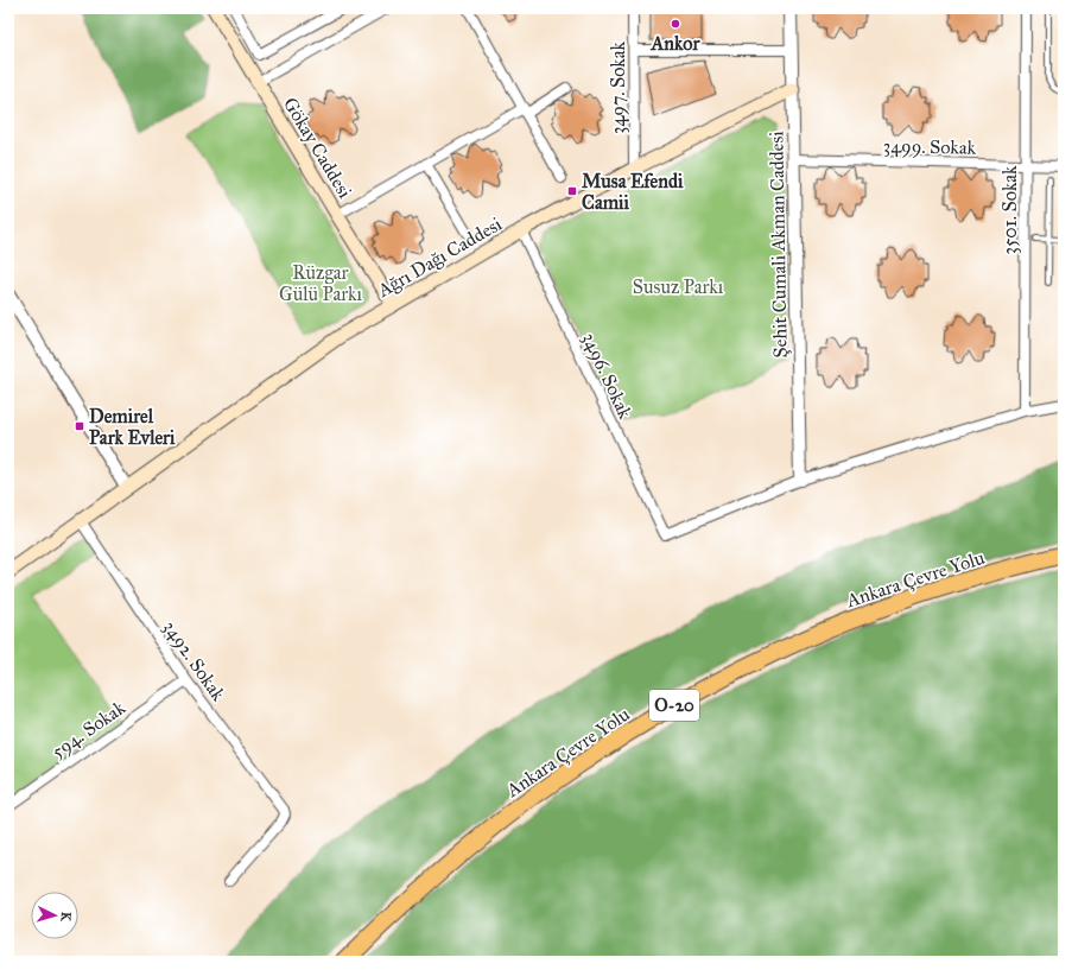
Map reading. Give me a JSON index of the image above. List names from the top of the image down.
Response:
{
  "streets": {
    "highway": ["Ankara Çevre Yolu", "O-20"],
    "main road": ["Gökay Caddesi", "Ağrı Dağı Caddesi"],
    "street": [
      "3497. Sokak",
      "3499. Sokak",
      "3501. Sokak",
      "Şehit Cumali Akman Caddesi",
      "3496. Sokak",
      "3492. Sokak",
      "594. Sokak"
    ]
  },
  "crossings": [
    ["3497. Sokak", "Ağrı Dağı Caddesi"],
    ["3499. Sokak", "3501. Sokak"],
    ["3499. Sokak", "Şehit Cumali Akman Caddesi"],
    ["Gökay Caddesi", "Ağrı Dağı Caddesi"],
    ["Şehit Cumali Akman Caddesi", "Ağrı Dağı Caddesi"],
    ["Şehit Cumali Akman Caddesi", "3496. Sokak"],
    ["Ağrı Dağı Caddesi", "3496. Sokak"],
    ["Ağrı Dağı Caddesi", "3492. Sokak"],
    ["3492. Sokak", "594. Sokak"]
  ],
  "parks": ["Rüzgar Gülü Parkı", "Susuz Parkı"],
  "places": {
    "other": ["Ankor"],
    "transit": ["Musa Efendi Camii", "Demirel Park Evleri"]
  },
  "north": "right"
}
